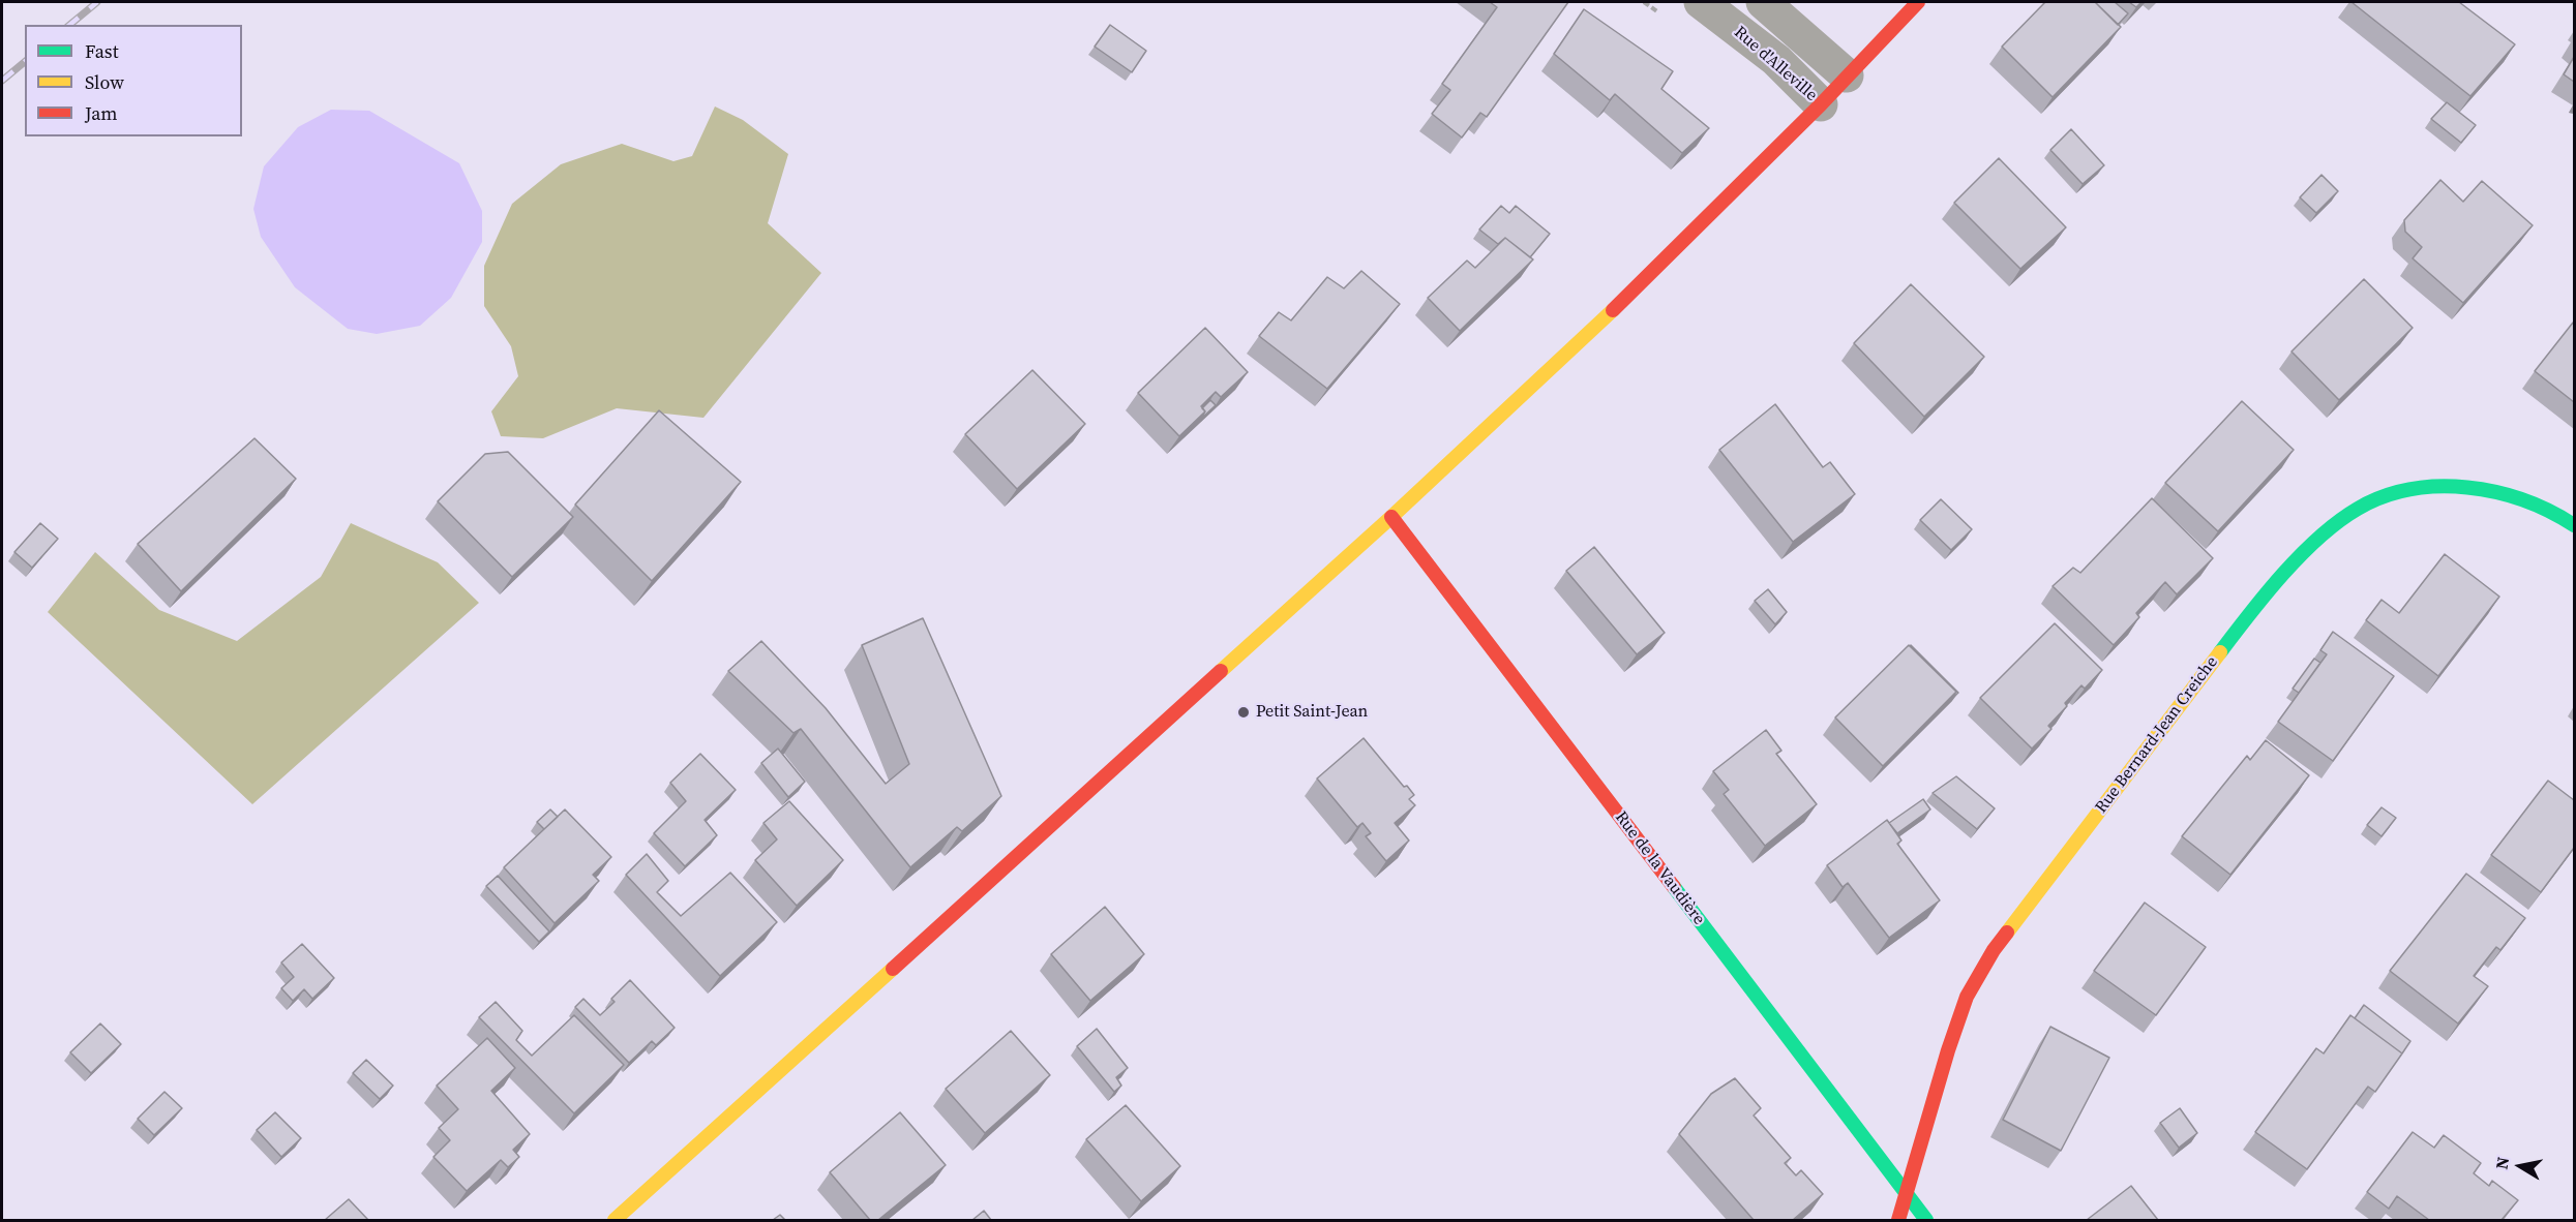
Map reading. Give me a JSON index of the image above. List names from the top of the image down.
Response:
{
  "streets": {
    "street": ["Rue d'Alleville", "Rue Bernard-Jean Creiche", "Rue de la Vaudière"]
  },
  "crossings": [
    ["Rue Bernard-Jean Creiche", "Rue de la Vaudière"]
  ],
  "places": ["Petit Saint-Jean"],
  "legend": ["Fast", "Slow", "Jam"],
  "north": "left"
}
